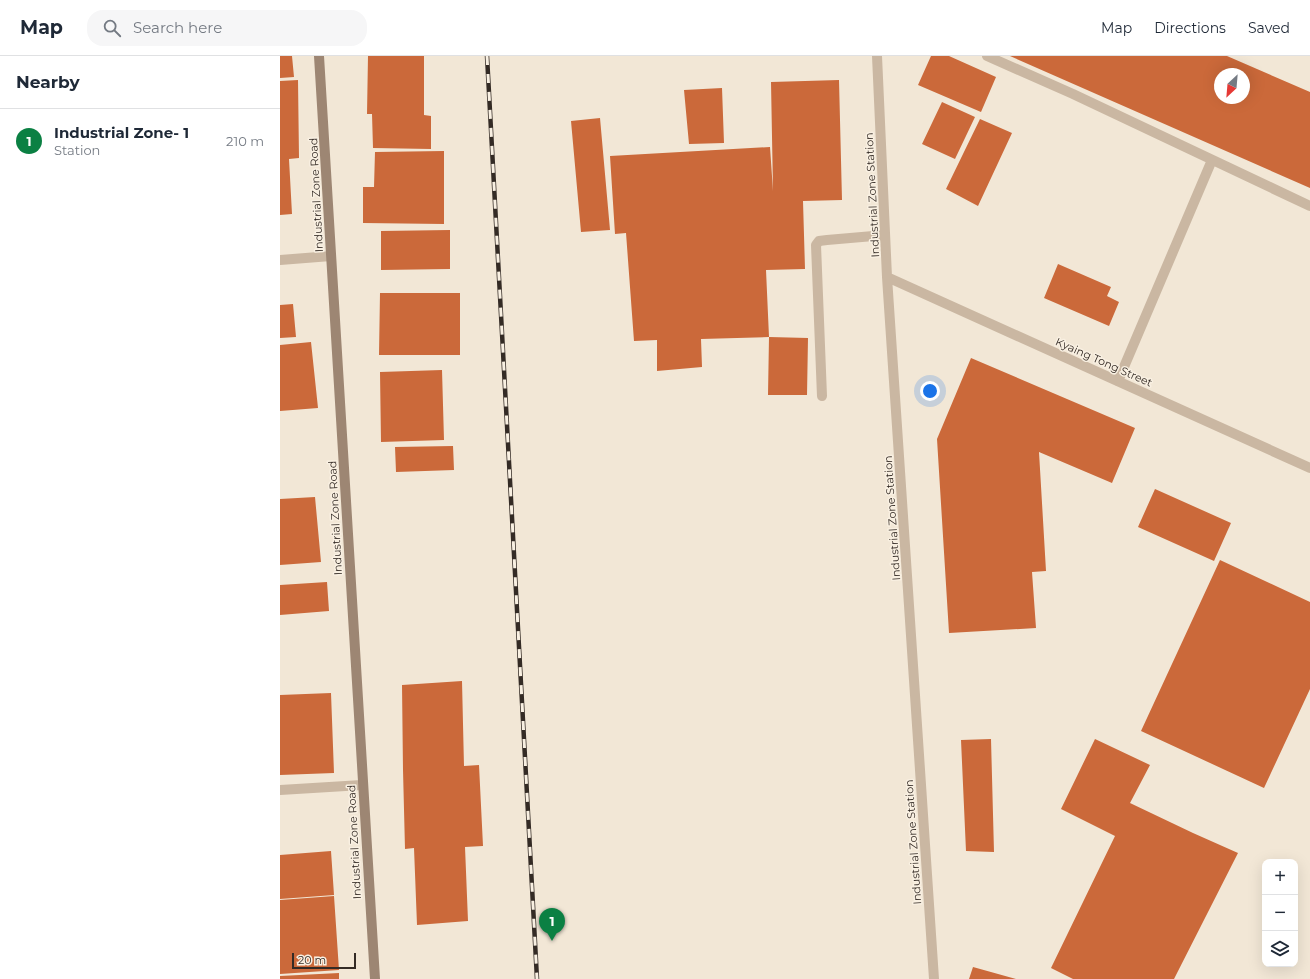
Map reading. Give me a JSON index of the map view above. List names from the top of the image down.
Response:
{
  "streets": {
    "street": ["Industrial Zone Road", "Industrial Zone Station", "Kyaing Tong Street"]
  },
  "crossings": [
    ["Industrial Zone Station", "Kyaing Tong Street"]
  ],
  "scale_bar": "20 m",
  "north": "bottom left",
  "page": {
    "header": "Map",
    "search": "Search here",
    "nav": ["Map", "Directions", "Saved"],
    "heading": "Nearby",
    "list": [
      {
        "mark": "1",
        "name": "Industrial Zone- 1",
        "note": "Station",
        "value": "210 m"
      }
    ],
    "map_buttons": ["+", "−"],
    "pins": "1",
    "scale": "20 m"
  }
}
